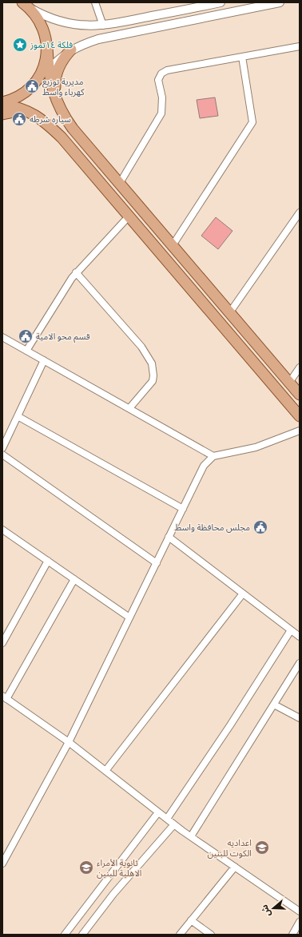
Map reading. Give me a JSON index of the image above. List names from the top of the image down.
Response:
{
  "places": {
    "place": ["فلكة ١٤تموز"],
    "public building": [
      "مديرية توزيع كهرباء واسط",
      "سياره شرطه",
      "قسم محو الامية",
      "مجلس محافظة واسط"
    ],
    "school or university": ["اعداديه الكوت للبنين", "ثانوية الأمراء الاهلية للبنين"]
  },
  "north": "left"
}
